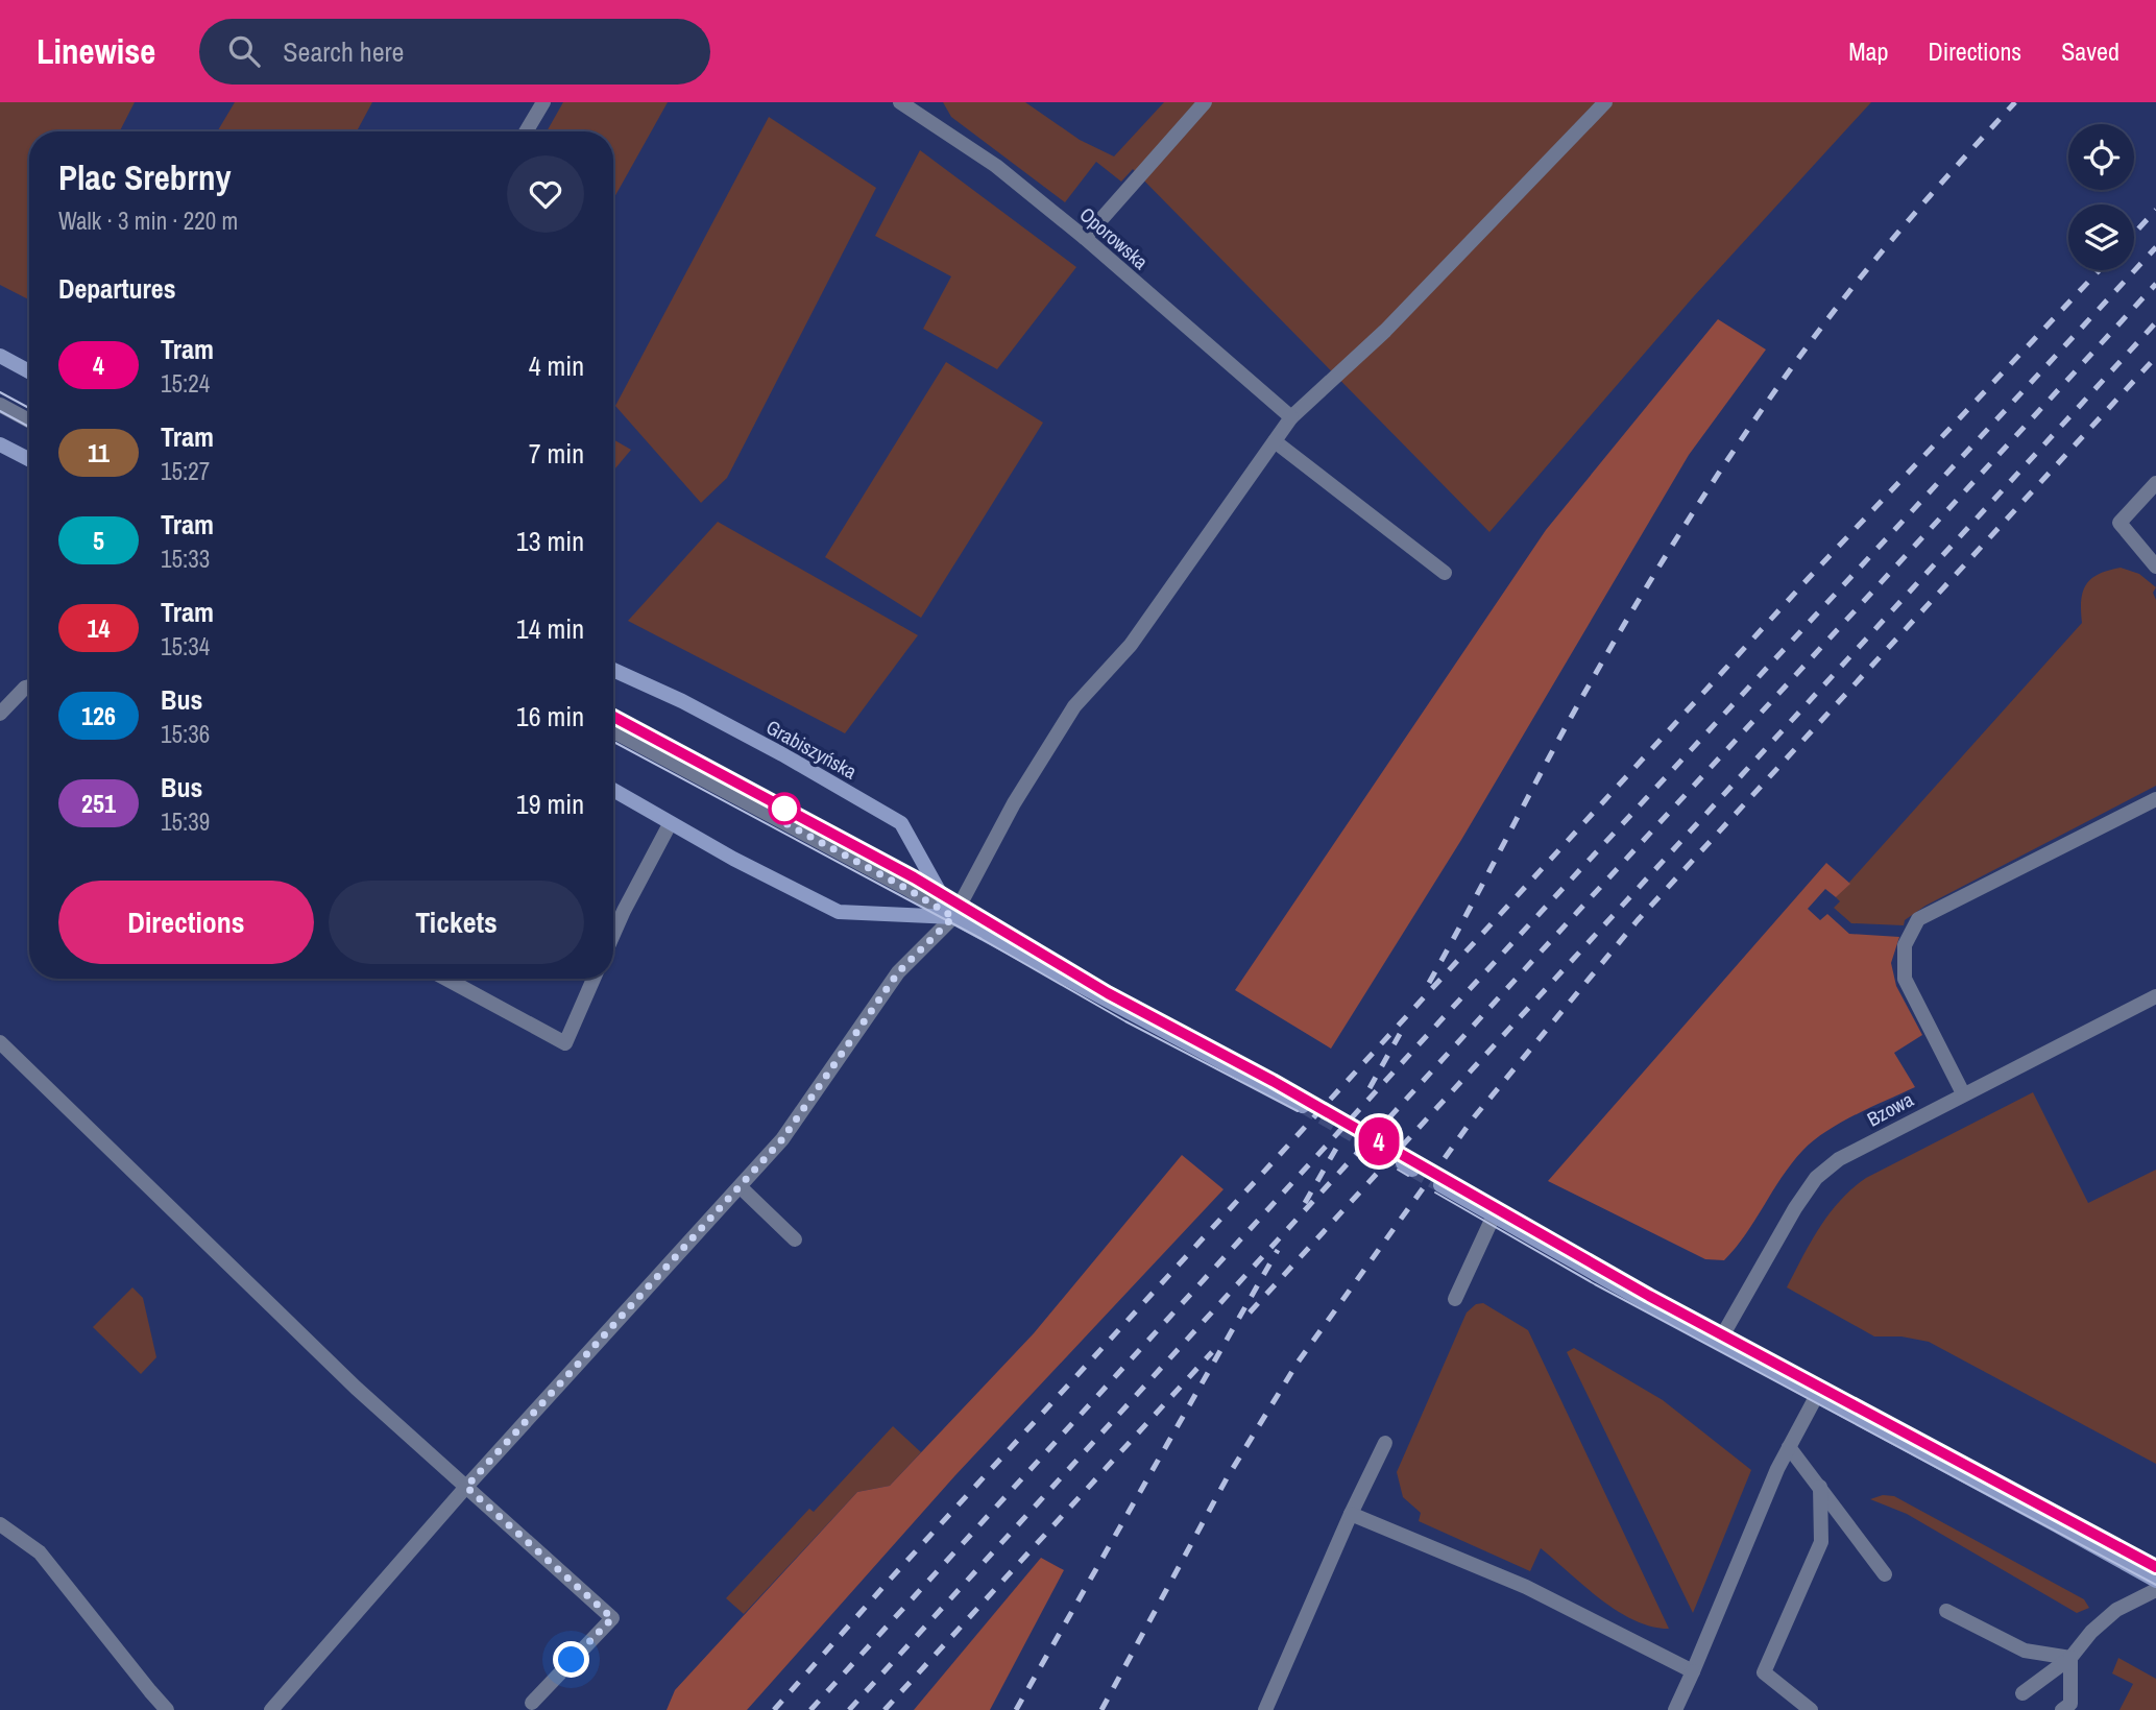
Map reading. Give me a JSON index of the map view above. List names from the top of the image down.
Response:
{
  "streets": {
    "main road": ["Grabiszyńska"],
    "street": ["Oporowska", "Bzowa"]
  },
  "lines": ["tram line 4"],
  "page": {
    "header": "Linewise",
    "search": "Search here",
    "nav": ["Map", "Directions", "Saved"],
    "on_map": "4",
    "heading": [
      ["Plac Srebrny", "Walk · 3 min · 220 m"],
      "Departures"
    ],
    "list": [
      {
        "mark": "4",
        "name": "Tram",
        "note": "15:24",
        "value": "4 min"
      },
      {
        "mark": "11",
        "name": "Tram",
        "note": "15:27",
        "value": "7 min"
      },
      {
        "mark": "5",
        "name": "Tram",
        "note": "15:33",
        "value": "13 min"
      },
      {
        "mark": "14",
        "name": "Tram",
        "note": "15:34",
        "value": "14 min"
      },
      {
        "mark": "126",
        "name": "Bus",
        "note": "15:36",
        "value": "16 min"
      },
      {
        "mark": "251",
        "name": "Bus",
        "note": "15:39",
        "value": "19 min"
      }
    ],
    "buttons": ["Directions", "Tickets"]
  }
}
